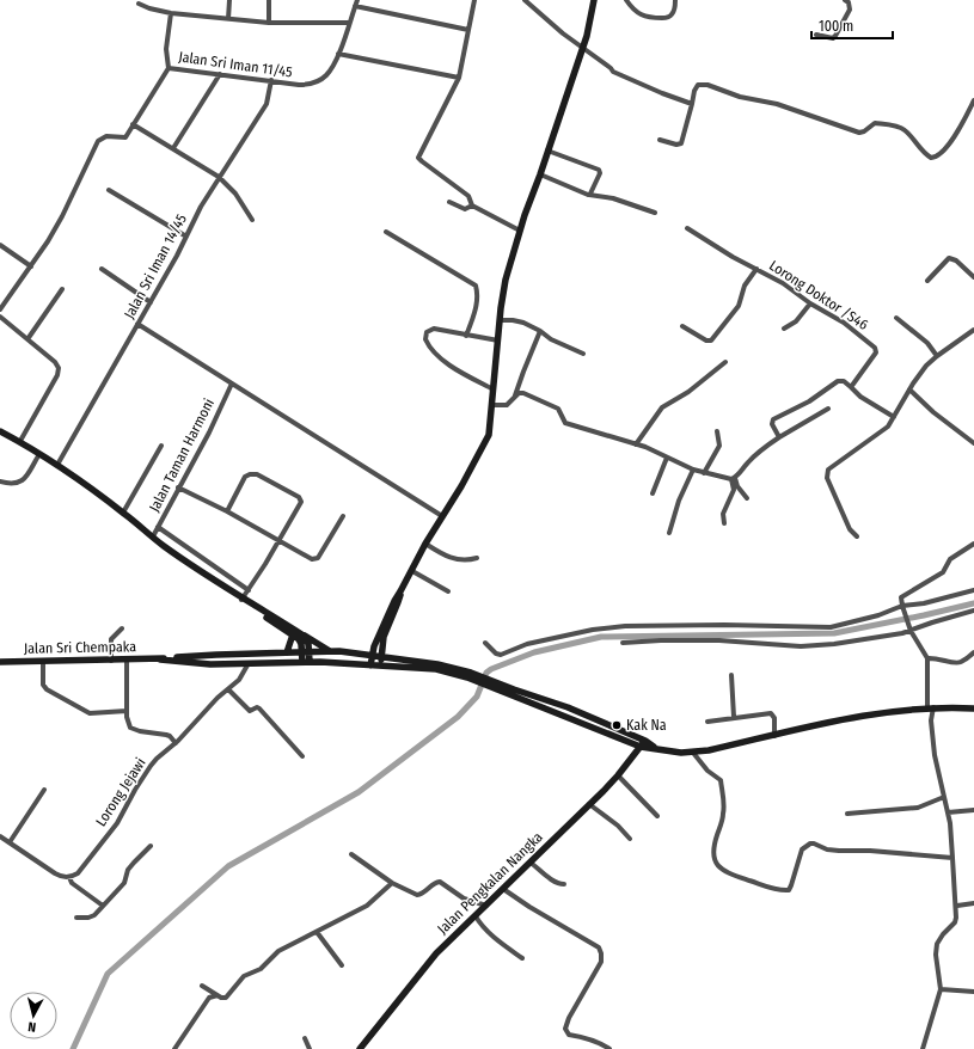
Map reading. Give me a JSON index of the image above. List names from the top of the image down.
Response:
{
  "streets": {
    "main road": ["Jalan Sri Chempaka", "Jalan Pengkalan Nangka"],
    "street": [
      "Jalan Sri Iman 11/45",
      "Jalan Sri Iman 14/45",
      "Lorong Doktor /S46",
      "Jalan Taman Harmoni",
      "Lorong Jejawi"
    ]
  },
  "crossings": [
    ["Jalan Sri Iman 11/45", "Jalan Sri Iman 14/45"]
  ],
  "places": ["Kak Na"],
  "scale_bar": "100 m",
  "north": "bottom"
}
